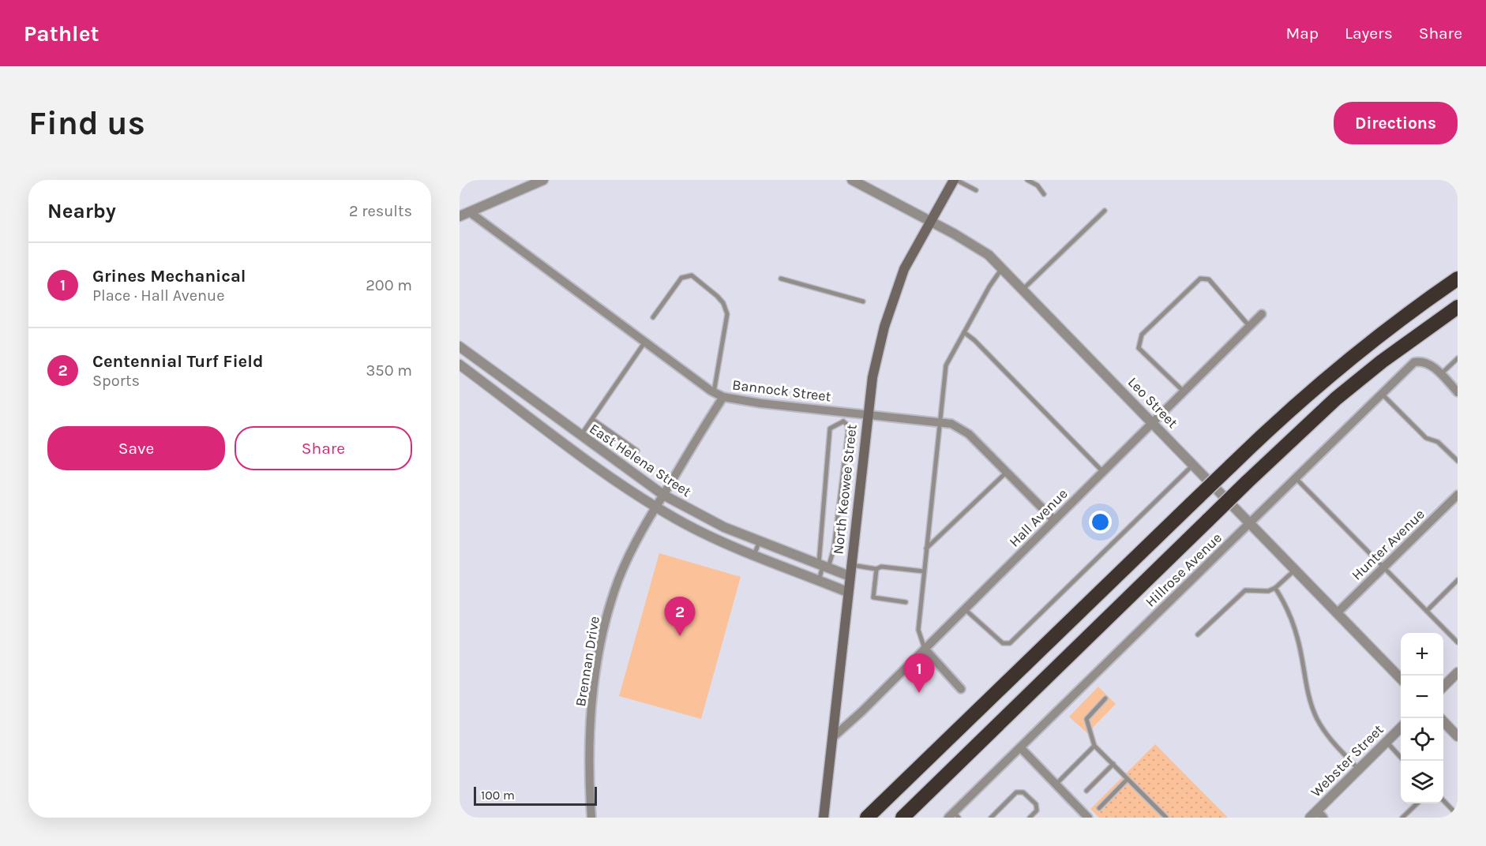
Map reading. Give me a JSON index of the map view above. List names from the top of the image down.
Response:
{
  "streets": {
    "main road": ["North Keowee Street"],
    "street": [
      "Bannock Street",
      "Leo Street",
      "East Helena Street",
      "Hall Avenue",
      "Hunter Avenue",
      "Hillrose Avenue",
      "Brennan Drive",
      "Webster Street"
    ]
  },
  "crossings": [
    ["Bannock Street", "North Keowee Street"],
    ["Bannock Street", "Hall Avenue"],
    ["Bannock Street", "Brennan Drive"],
    ["Leo Street", "North Keowee Street"],
    ["Leo Street", "Hall Avenue"],
    ["Leo Street", "Hunter Avenue"],
    ["Leo Street", "Hillrose Avenue"],
    ["East Helena Street", "North Keowee Street"],
    ["East Helena Street", "Brennan Drive"],
    ["North Keowee Street", "Hall Avenue"]
  ],
  "scale_bar": "100 m",
  "page": {
    "header": "Pathlet",
    "nav": ["Map", "Layers", "Share"],
    "buttons": [
      "Directions",
      ["Save", "Share"]
    ],
    "title": "Find us",
    "heading": ["Nearby", "2 results"],
    "list": [
      {
        "mark": "1",
        "name": "Grines Mechanical",
        "note": "Place · Hall Avenue",
        "value": "200 m"
      },
      {
        "mark": "2",
        "name": "Centennial Turf Field",
        "note": "Sports",
        "value": "350 m"
      }
    ],
    "pins": ["2", "1"],
    "map_buttons": ["+", "−"],
    "scale": "100 m"
  }
}
